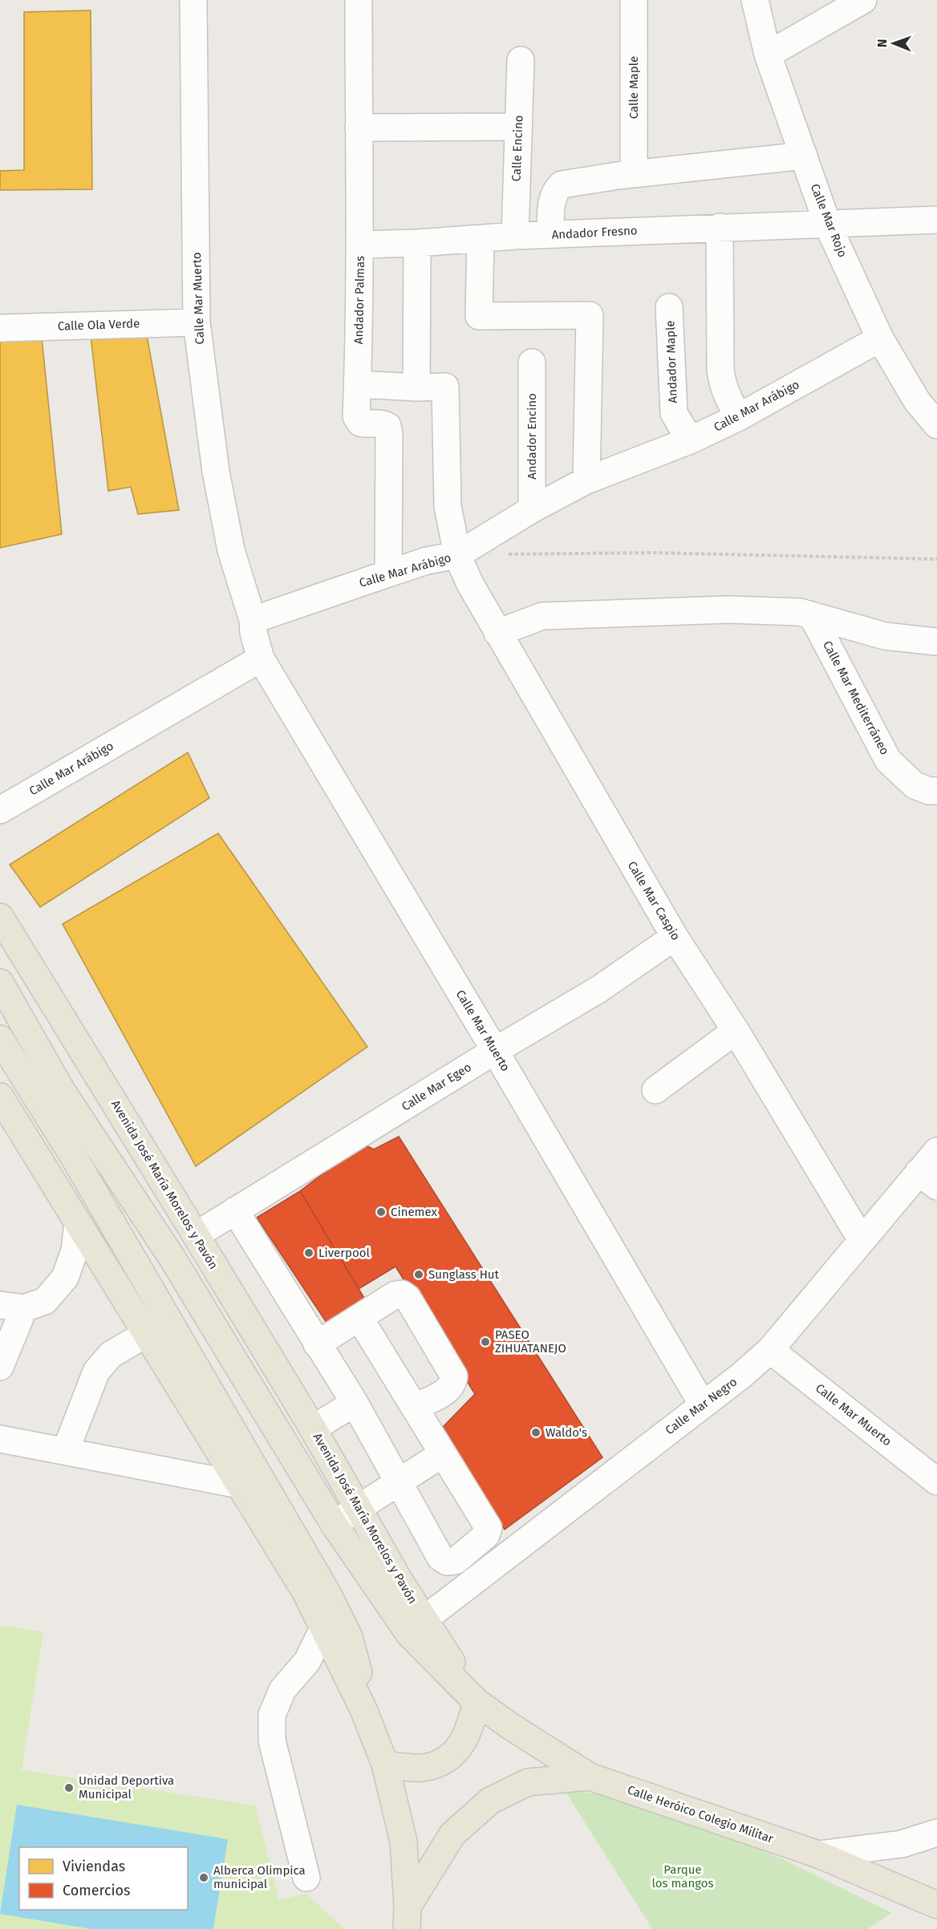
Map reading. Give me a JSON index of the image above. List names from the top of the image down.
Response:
{
  "streets": {
    "main road": ["Avenida José María Morelos y Pavón", "Calle Heróico Colegio Militar"],
    "street": [
      "Calle Maple",
      "Calle Encino",
      "Calle Mar Rojo",
      "Andador Fresno",
      "Calle Mar Muerto",
      "Andador Palmas",
      "Calle Ola Verde",
      "Andador Maple",
      "Calle Mar Arábigo",
      "Andador Encino",
      "Calle Mar Mediterráneo",
      "Calle Mar Caspio",
      "Calle Mar Egeo",
      "Calle Mar Negro"
    ]
  },
  "crossings": [
    ["Calle Encino", "Andador Fresno"],
    ["Calle Mar Rojo", "Andador Fresno"],
    ["Calle Mar Rojo", "Calle Mar Arábigo"],
    ["Andador Fresno", "Andador Palmas"],
    ["Calle Mar Muerto", "Calle Ola Verde"],
    ["Calle Mar Muerto", "Calle Mar Arábigo"],
    ["Calle Mar Muerto", "Calle Mar Egeo"],
    ["Calle Mar Muerto", "Calle Mar Negro"],
    ["Andador Palmas", "Calle Mar Arábigo"],
    ["Andador Maple", "Calle Mar Arábigo"],
    ["Calle Mar Arábigo", "Andador Encino"],
    ["Calle Mar Arábigo", "Calle Mar Caspio"],
    ["Calle Mar Caspio", "Calle Mar Egeo"],
    ["Calle Mar Caspio", "Calle Mar Negro"],
    ["Calle Mar Egeo", "Avenida José María Morelos y Pavón"],
    ["Avenida José María Morelos y Pavón", "Calle Mar Negro"],
    ["Avenida José María Morelos y Pavón", "Calle Heróico Colegio Militar"]
  ],
  "parks": ["Parque los mangos"],
  "places": [
    "Cinemex",
    "Liverpool",
    "Sunglass Hut",
    "PASEO ZIHUATANEJO",
    "Waldo's",
    "Unidad Deportiva Municipal",
    "Alberca Olimpica municipal"
  ],
  "legend": ["Viviendas", "Comercios"],
  "north": "left"
}
